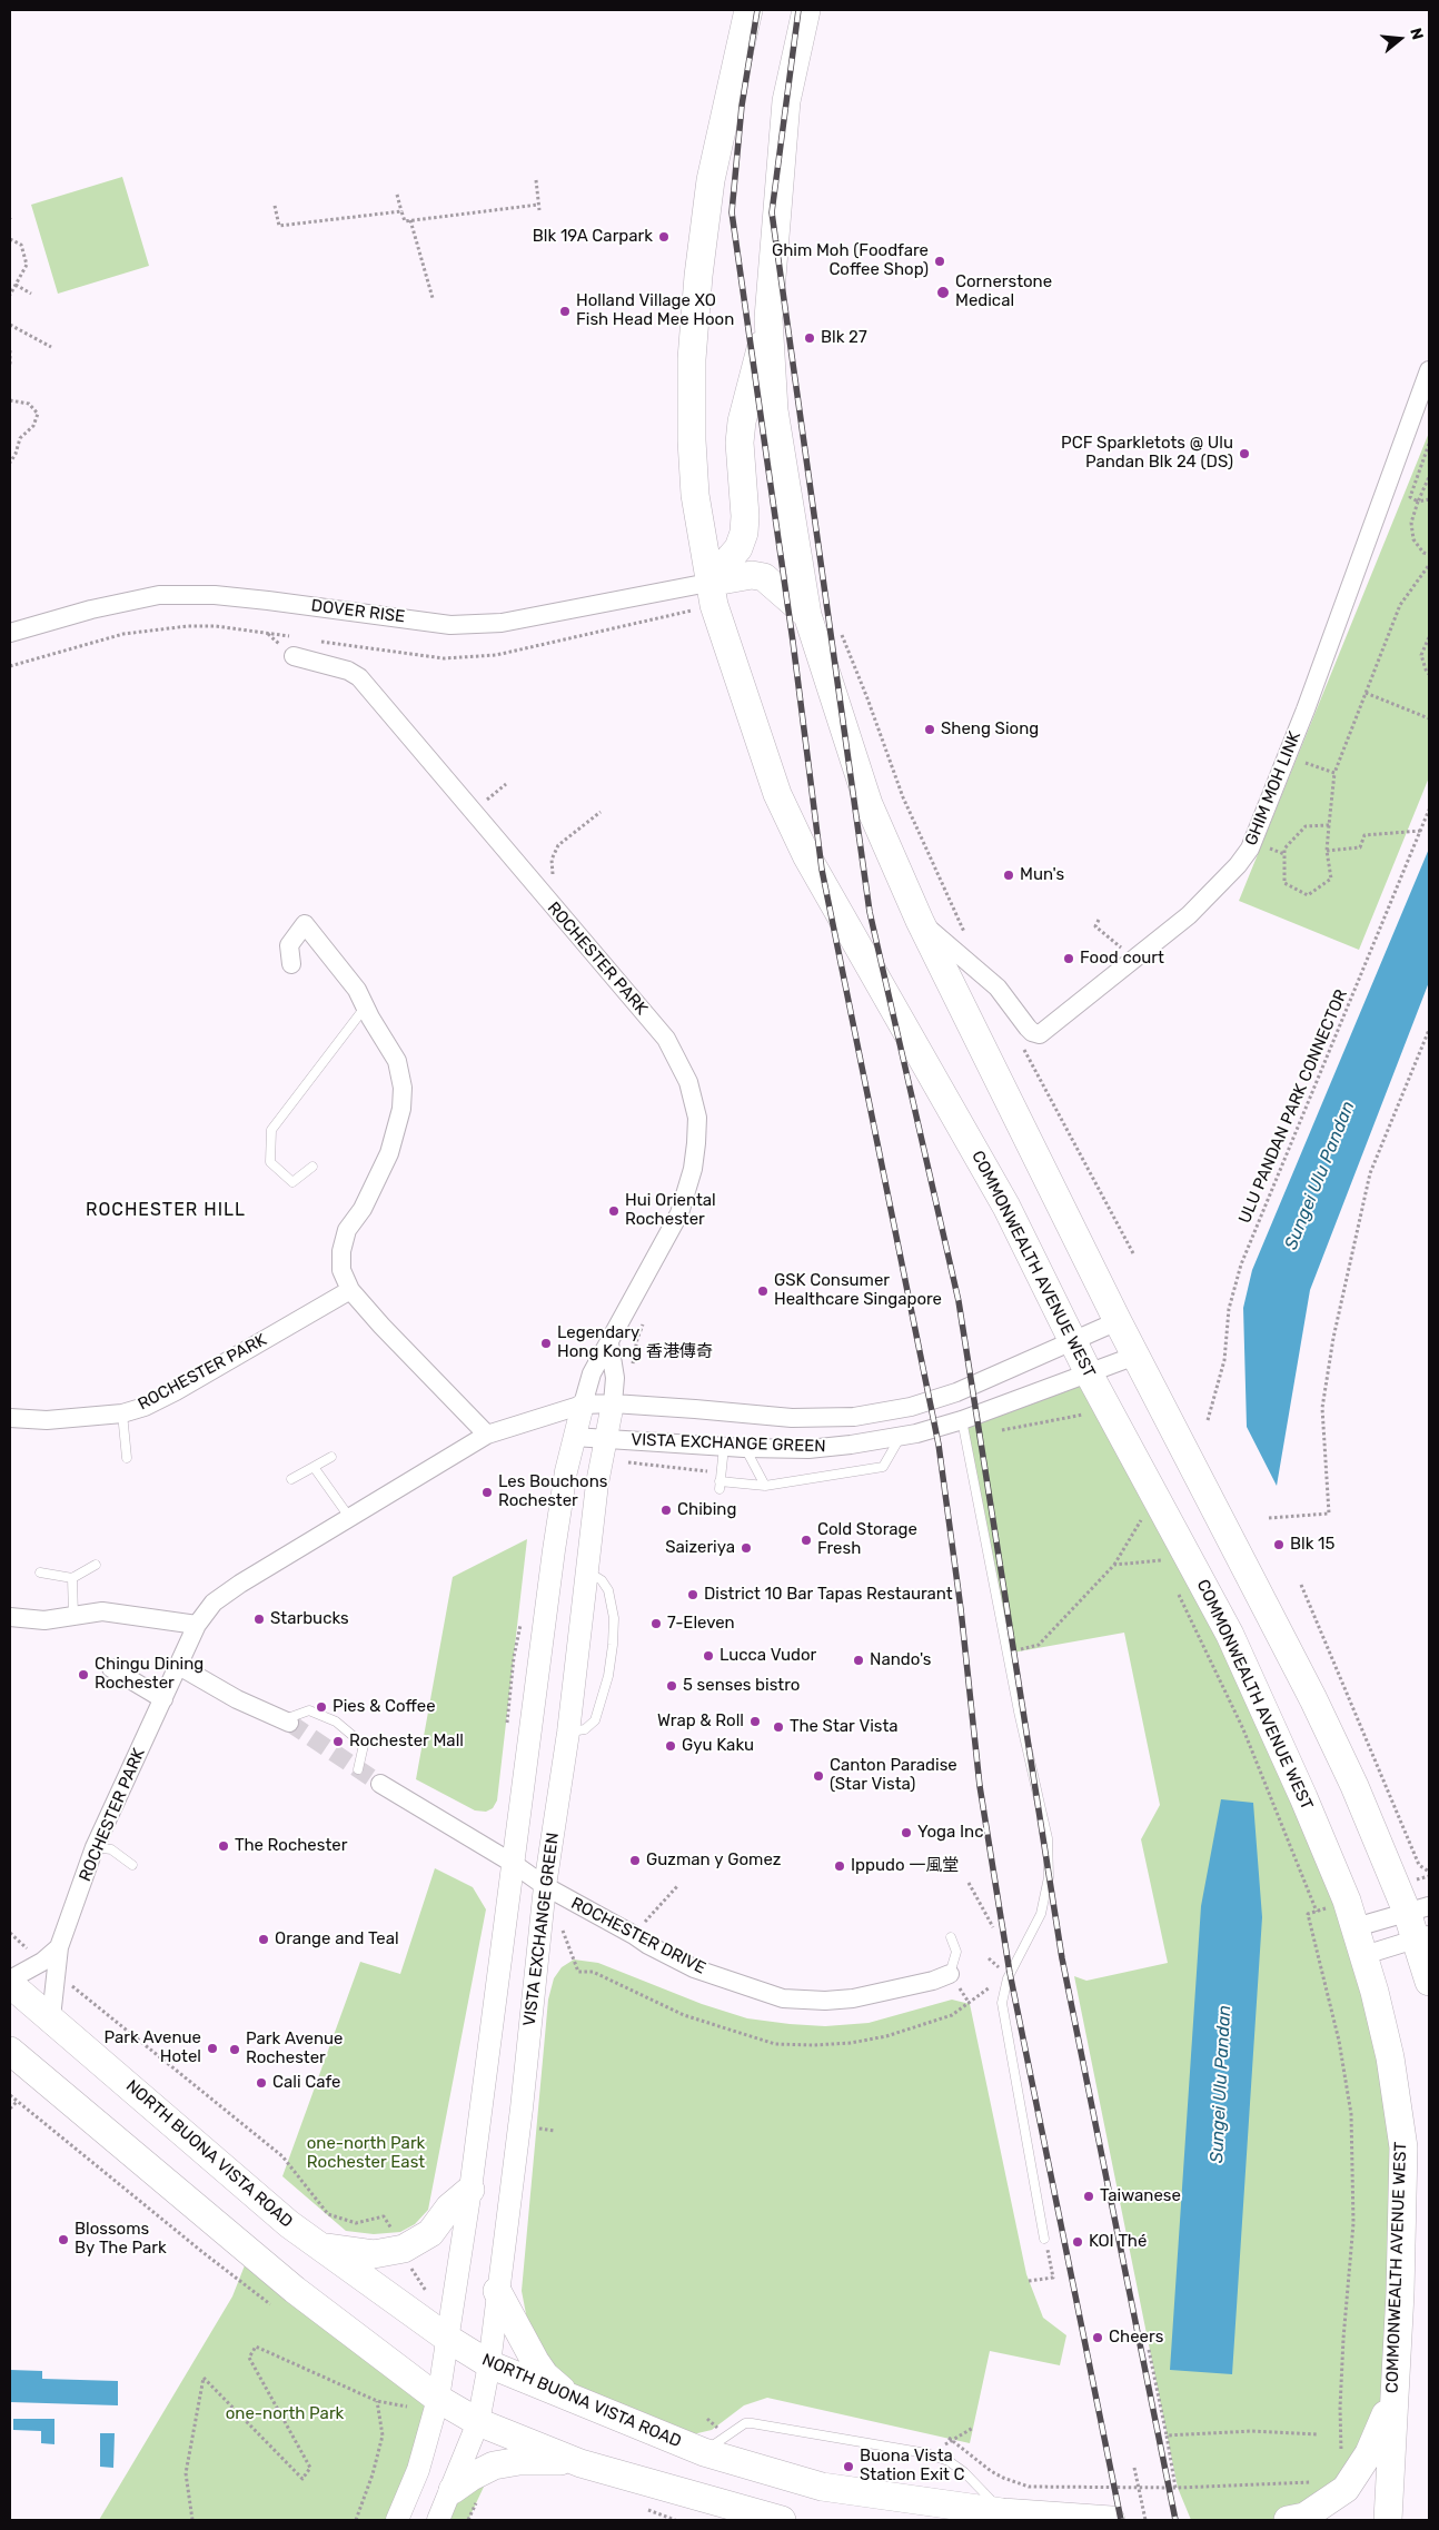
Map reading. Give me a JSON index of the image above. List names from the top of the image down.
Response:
{
  "streets": {
    "main road": ["COMMONWEALTH AVENUE WEST", "NORTH BUONA VISTA ROAD"],
    "street": [
      "DOVER RISE",
      "GHIM MOH LINK",
      "ROCHESTER PARK",
      "VISTA EXCHANGE GREEN",
      "ROCHESTER DRIVE"
    ],
    "path": ["ULU PANDAN PARK CONNECTOR"]
  },
  "crossings": [
    ["DOVER RISE", "COMMONWEALTH AVENUE WEST"],
    ["ROCHESTER PARK", "VISTA EXCHANGE GREEN"],
    ["ROCHESTER PARK", "NORTH BUONA VISTA ROAD"],
    ["COMMONWEALTH AVENUE WEST", "VISTA EXCHANGE GREEN"],
    ["VISTA EXCHANGE GREEN", "ROCHESTER DRIVE"],
    ["VISTA EXCHANGE GREEN", "NORTH BUONA VISTA ROAD"]
  ],
  "districts": ["ROCHESTER HILL"],
  "water": ["Sungei Ulu Pandan"],
  "parks": ["one-north Park Rochester East", "one-north Park"],
  "places": [
    "Blk 19A Carpark",
    "Ghim Moh (Foodfare Coffee Shop)",
    "Cornerstone Medical",
    "Holland Village XO Fish Head Mee Hoon",
    "Blk 27",
    "PCF Sparkletots @ Ulu Pandan Blk 24 (DS)",
    "Sheng Siong",
    "Mun's",
    "Food court",
    "Hui Oriental Rochester",
    "GSK Consumer Healthcare Singapore",
    "Legendary Hong Kong 香港傳奇",
    "Les Bouchons Rochester",
    "Chibing",
    "Cold Storage Fresh",
    "Blk 15",
    "Saizeriya",
    "District 10 Bar Tapas Restaurant",
    "Starbucks",
    "7-Eleven",
    "Lucca Vudor",
    "Nando's",
    "Chingu Dining Rochester",
    "5 senses bistro",
    "Pies & Coffee",
    "Wrap & Roll",
    "The Star Vista",
    "Rochester Mall",
    "Gyu Kaku",
    "Canton Paradise (Star Vista)",
    "Yoga Inc",
    "The Rochester",
    "Guzman y Gomez",
    "Ippudo 一風堂",
    "Orange and Teal",
    "Park Avenue Hotel",
    "Park Avenue Rochester",
    "Cali Cafe",
    "Taiwanese",
    "Blossoms By The Park",
    "KOI Thé",
    "Cheers",
    "Buona Vista Station Exit C"
  ],
  "north": "right"
}
